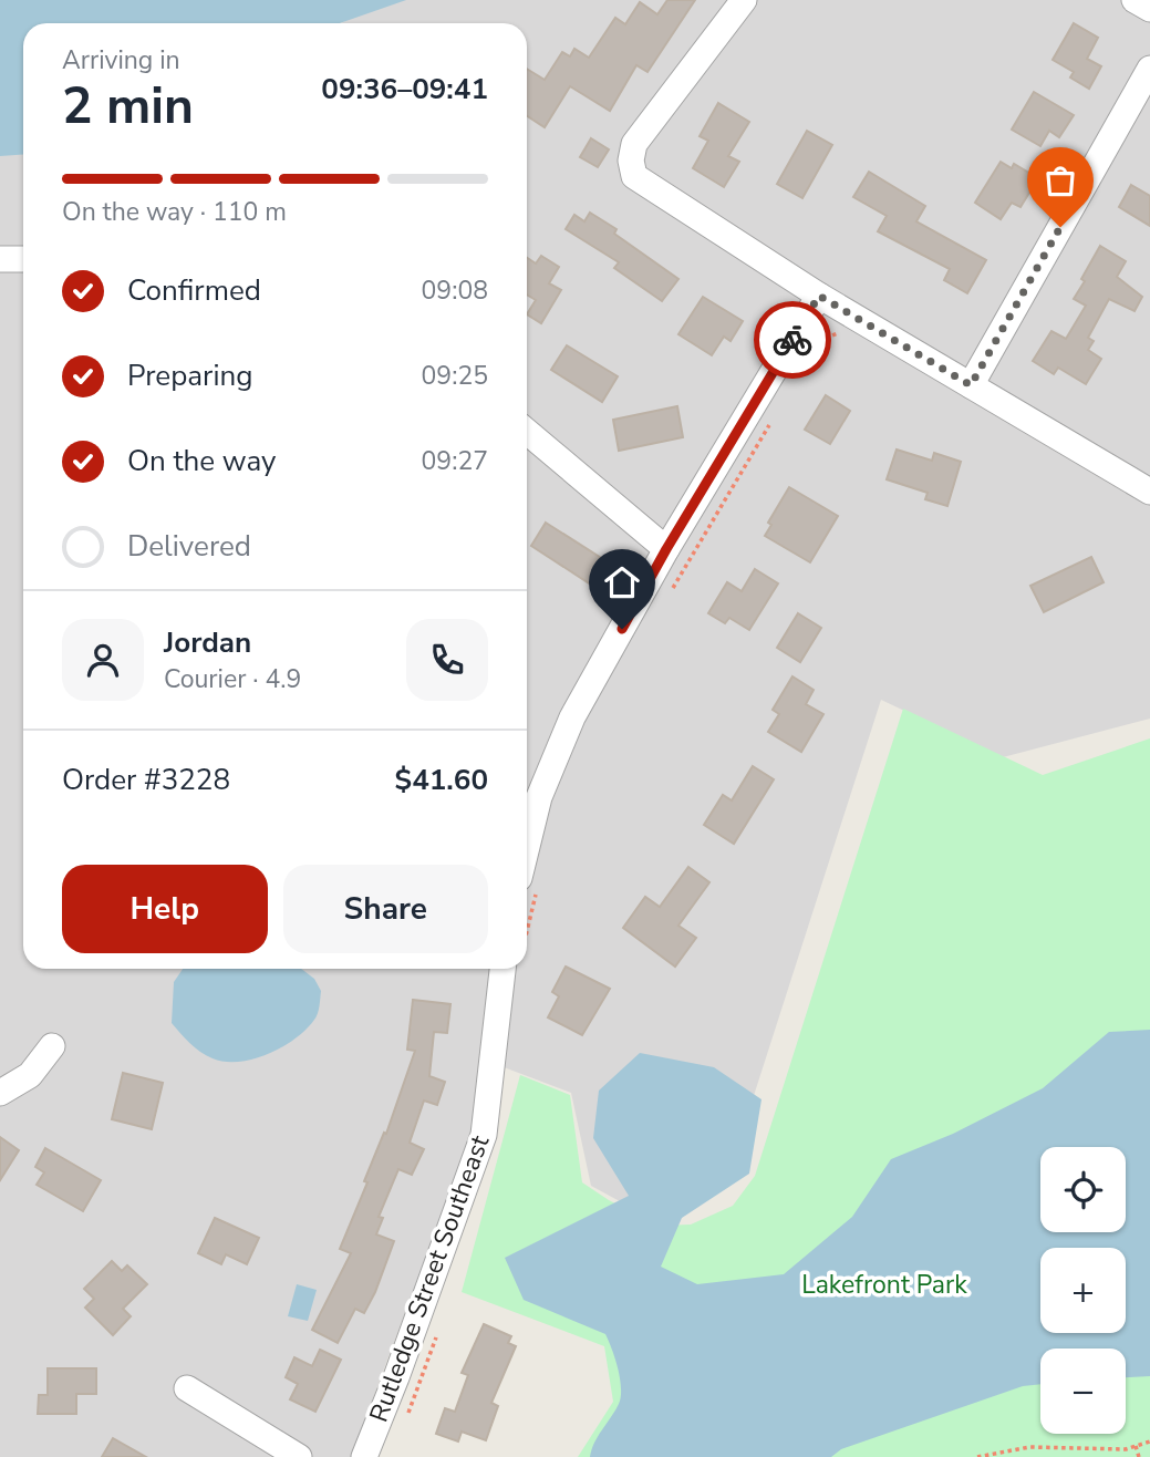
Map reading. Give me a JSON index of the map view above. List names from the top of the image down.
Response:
{
  "streets": {
    "street": ["Rutledge Street Southeast"]
  },
  "parks": ["Lakefront Park"],
  "page": {
    "heading": ["2 min", "Arriving in", "09:36–09:41"],
    "panel": [
      "Jordan",
      "Courier · 4.9",
      "Order #3228",
      "$41.60"
    ],
    "bar": "On the way · 110 m",
    "list": [
      ["Confirmed", "09:08"],
      ["Preparing", "09:25"],
      ["On the way", "09:27"],
      "Delivered"
    ],
    "buttons": ["Help", "Share"],
    "map_buttons": ["+", "−"]
  }
}
